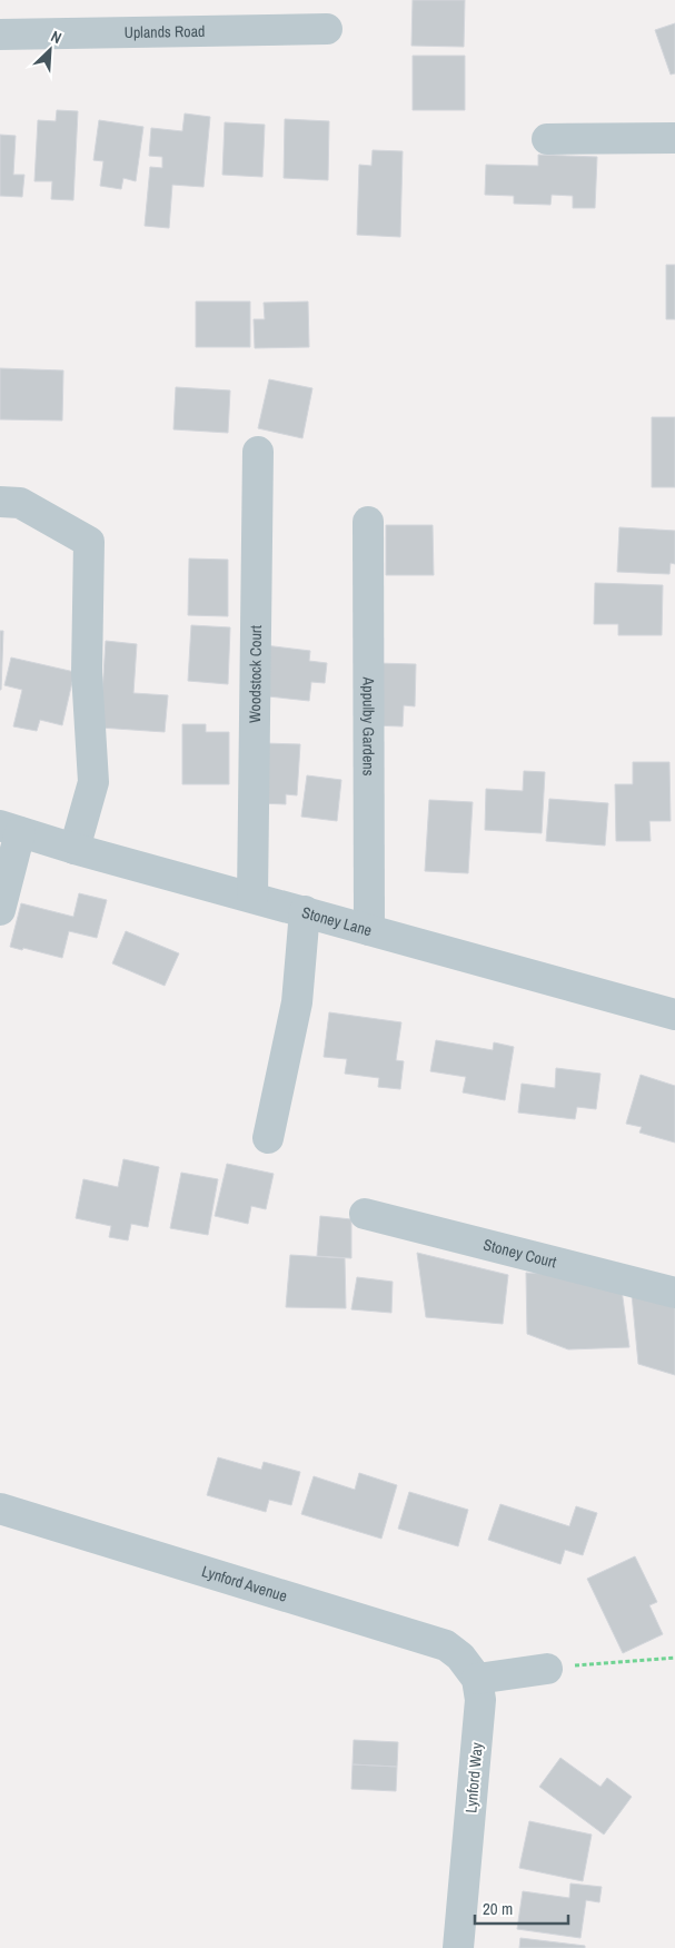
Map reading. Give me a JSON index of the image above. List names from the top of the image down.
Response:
{
  "streets": {
    "street": [
      "Uplands Road",
      "Woodstock Court",
      "Appulby Gardens",
      "Stoney Lane",
      "Stoney Court",
      "Lynford Avenue",
      "Lynford Way"
    ]
  },
  "crossings": [
    ["Woodstock Court", "Stoney Lane"],
    ["Appulby Gardens", "Stoney Lane"],
    ["Lynford Avenue", "Lynford Way"]
  ],
  "scale_bar": "20 m",
  "north": "top right"
}
